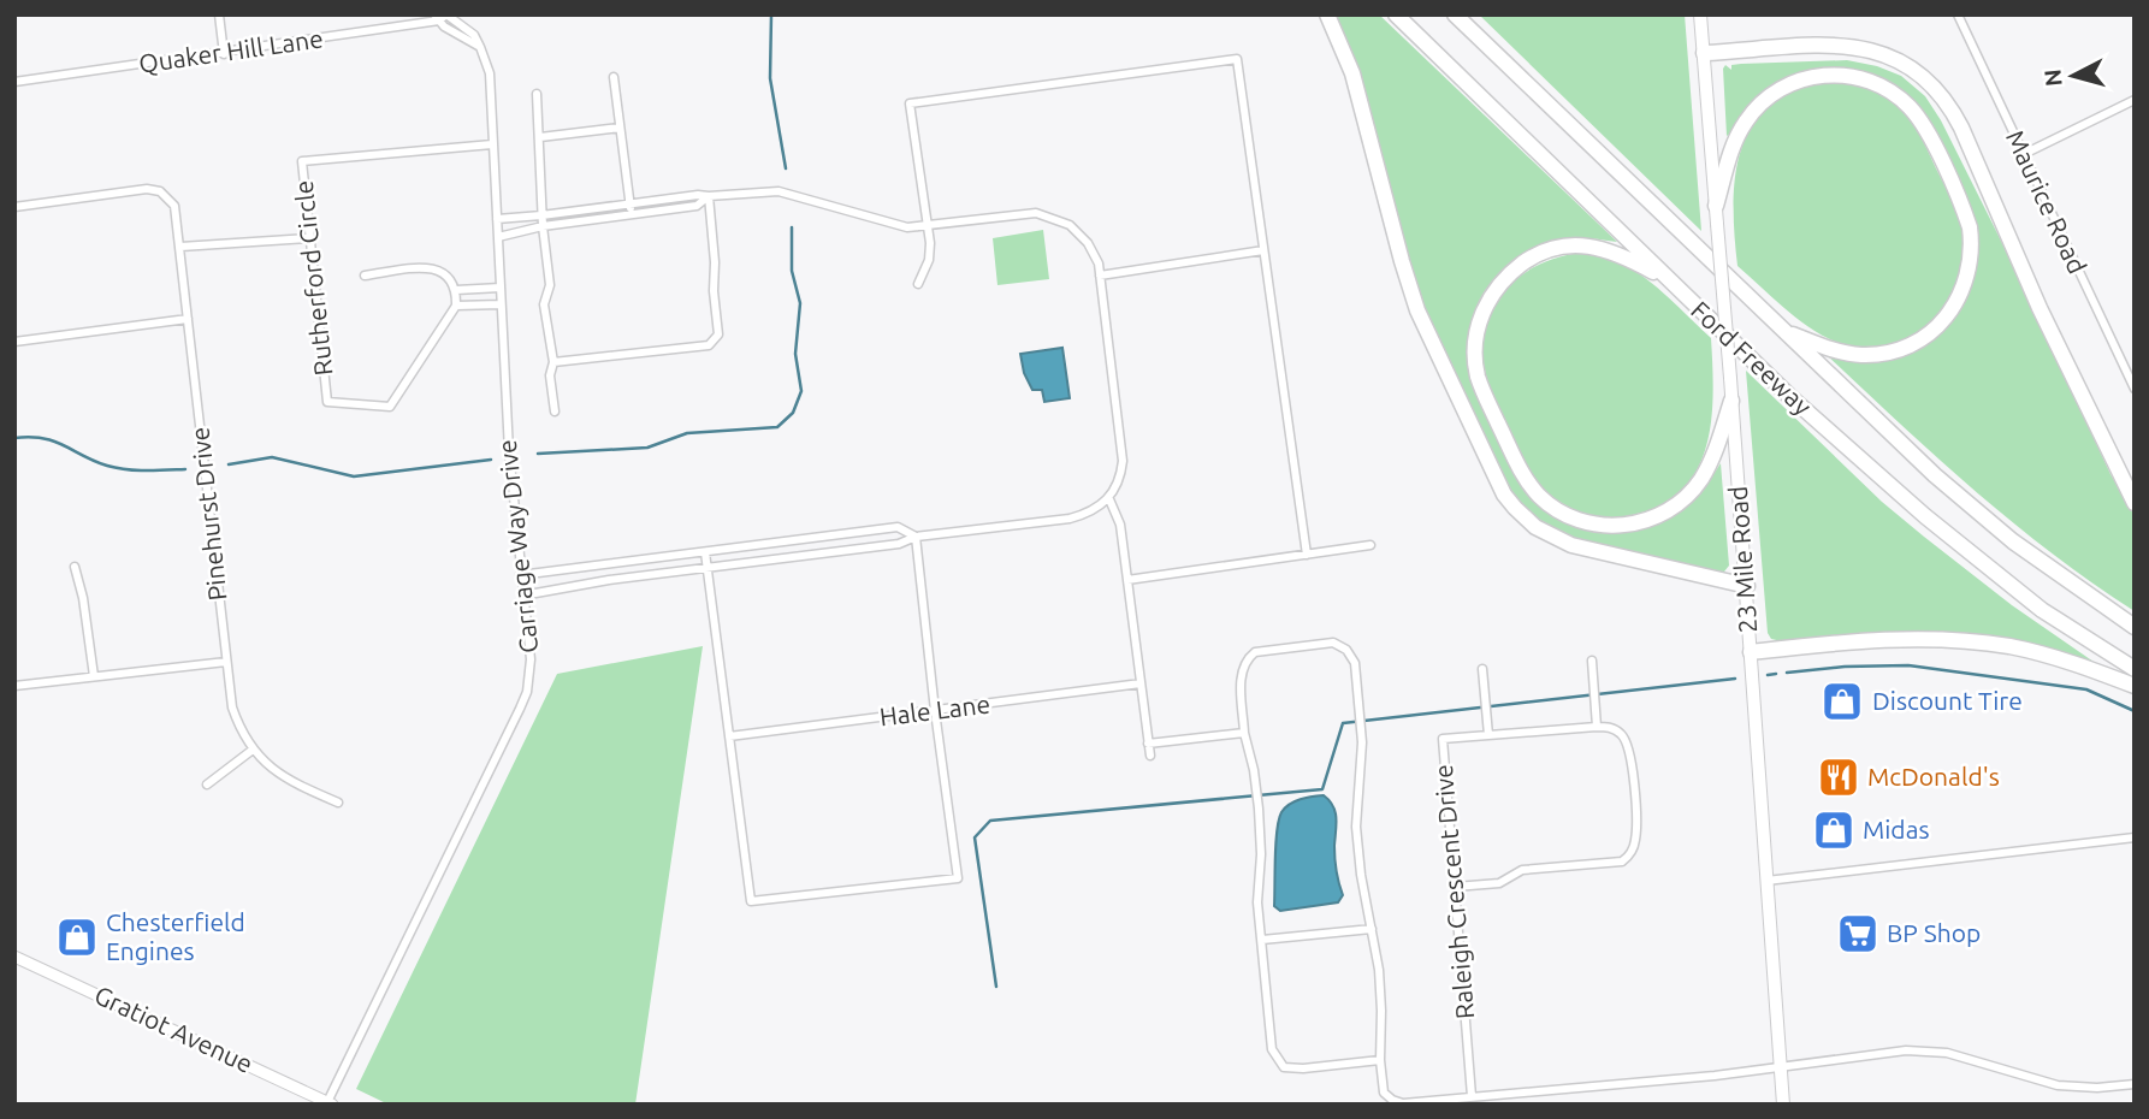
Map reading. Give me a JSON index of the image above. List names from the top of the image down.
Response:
{
  "streets": {
    "highway": ["Ford Freeway"],
    "main road": ["23 Mile Road", "Gratiot Avenue"],
    "street": [
      "Quaker Hill Lane",
      "Maurice Road",
      "Rutherford Circle",
      "Pinehurst Drive",
      "Carriage Way Drive",
      "Hale Lane",
      "Raleigh Crescent Drive"
    ]
  },
  "crossings": [
    ["Quaker Hill Lane", "Carriage Way Drive"],
    ["Rutherford Circle", "Carriage Way Drive"],
    ["Carriage Way Drive", "Gratiot Avenue"]
  ],
  "places": {
    "shop": ["Discount Tire", "Midas", "Chesterfield Engines"],
    "restaurant": ["McDonald's"],
    "supermarket": ["BP Shop"]
  },
  "north": "left"
}
